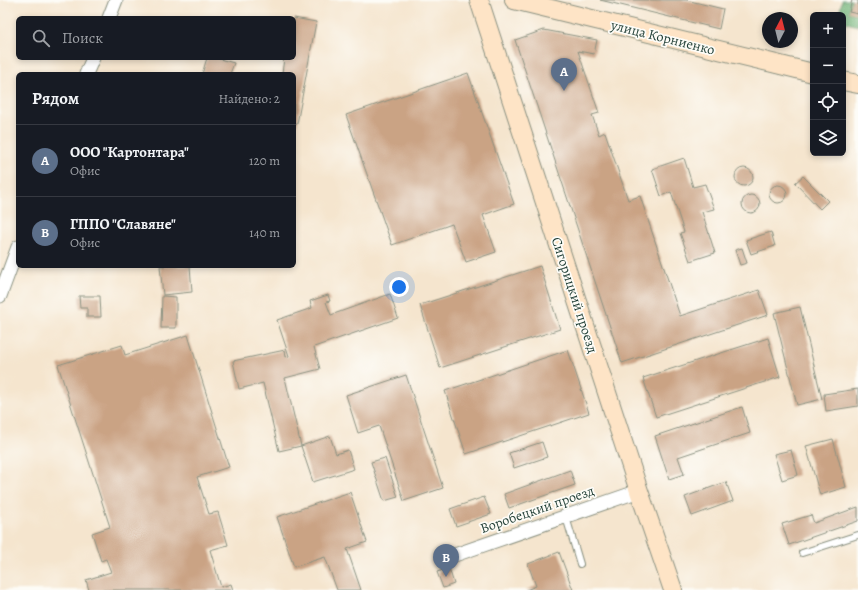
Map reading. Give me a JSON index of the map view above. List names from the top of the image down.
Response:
{
  "streets": {
    "street": ["улица Корниенко", "Сигорицкий проезд", "Воробецкий проезд"]
  },
  "crossings": [
    ["Сигорицкий проезд", "Воробецкий проезд"]
  ],
  "north": "top",
  "page": {
    "map_buttons": ["+", "−"],
    "search": "Поиск",
    "pins": ["A", "B"],
    "heading": ["Рядом", "Найдено: 2"],
    "list": [
      {
        "mark": "A",
        "name": "ООО \"Картонтара\"",
        "note": "Офис",
        "value": "120 m"
      },
      {
        "mark": "B",
        "name": "ГППО \"Славяне\"",
        "note": "Офис",
        "value": "140 m"
      }
    ]
  }
}
